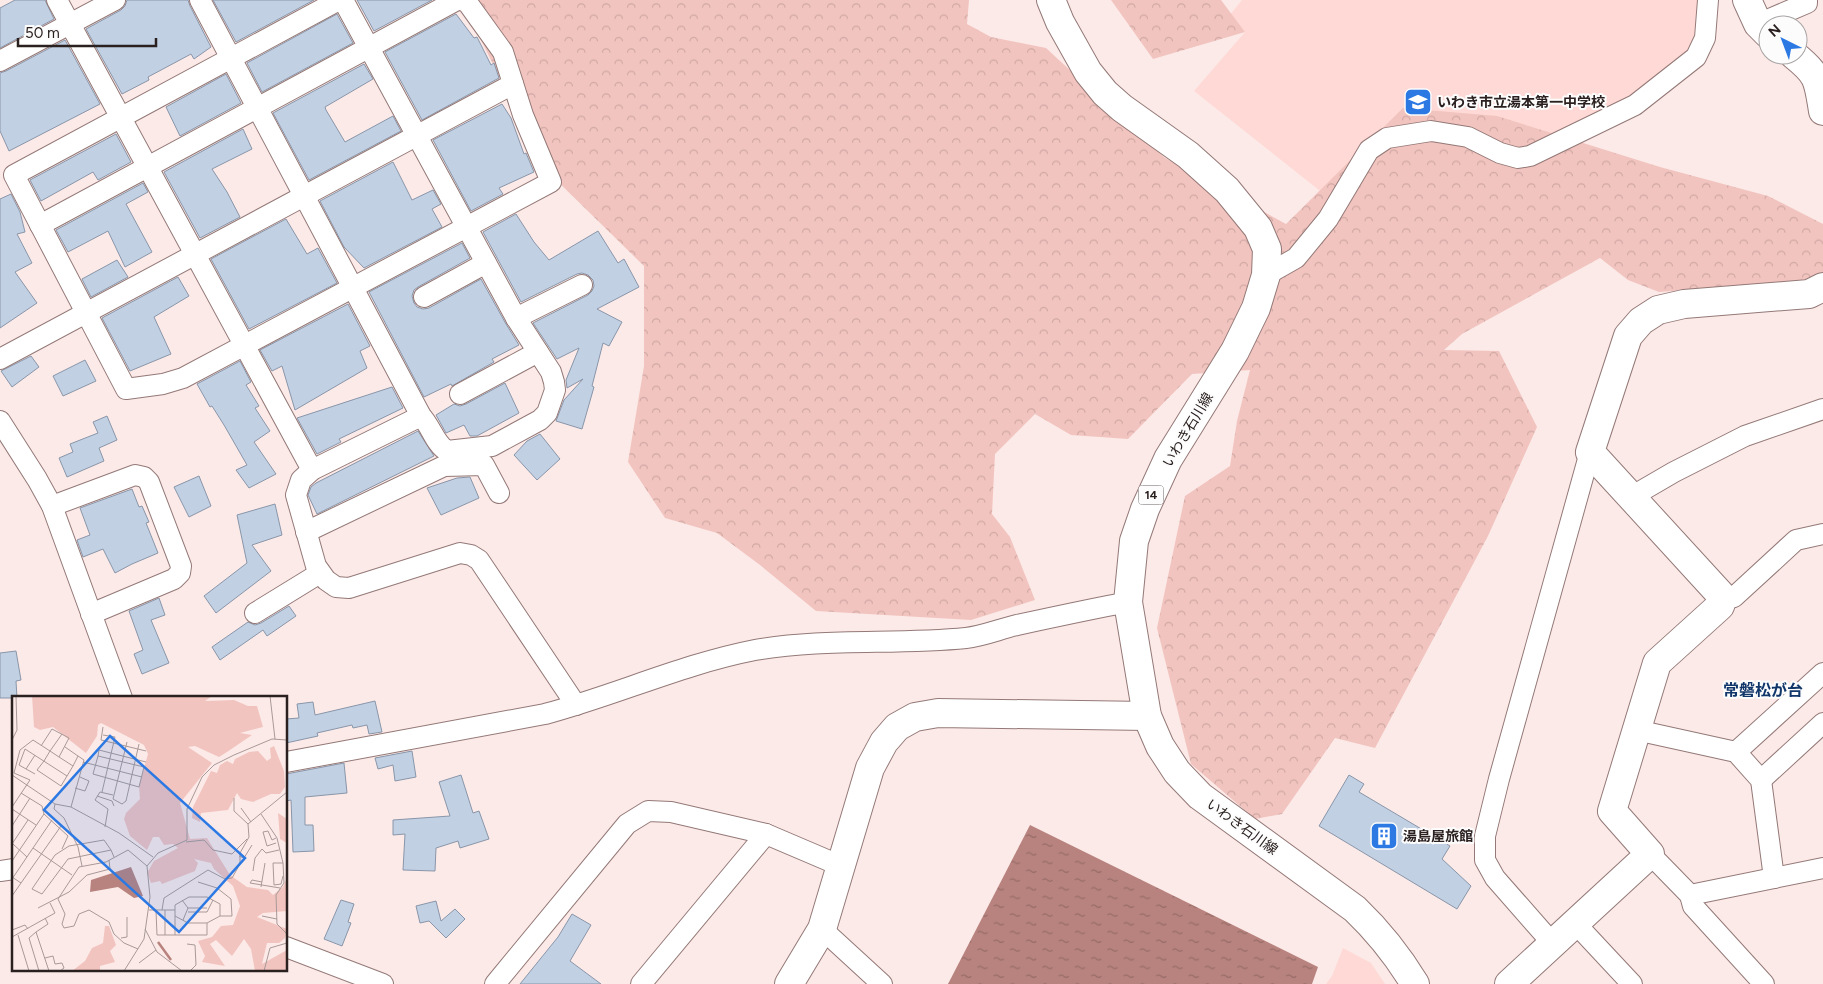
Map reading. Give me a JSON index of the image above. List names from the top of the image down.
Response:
{
  "streets": {
    "street": ["いわき石川線", "14"]
  },
  "districts": ["常磐松が台"],
  "places": {
    "school or university": ["いわき市立湯本第一中学校"],
    "building": ["湯島屋旅館"]
  },
  "scale_bar": "50 m",
  "north": "top left"
}
